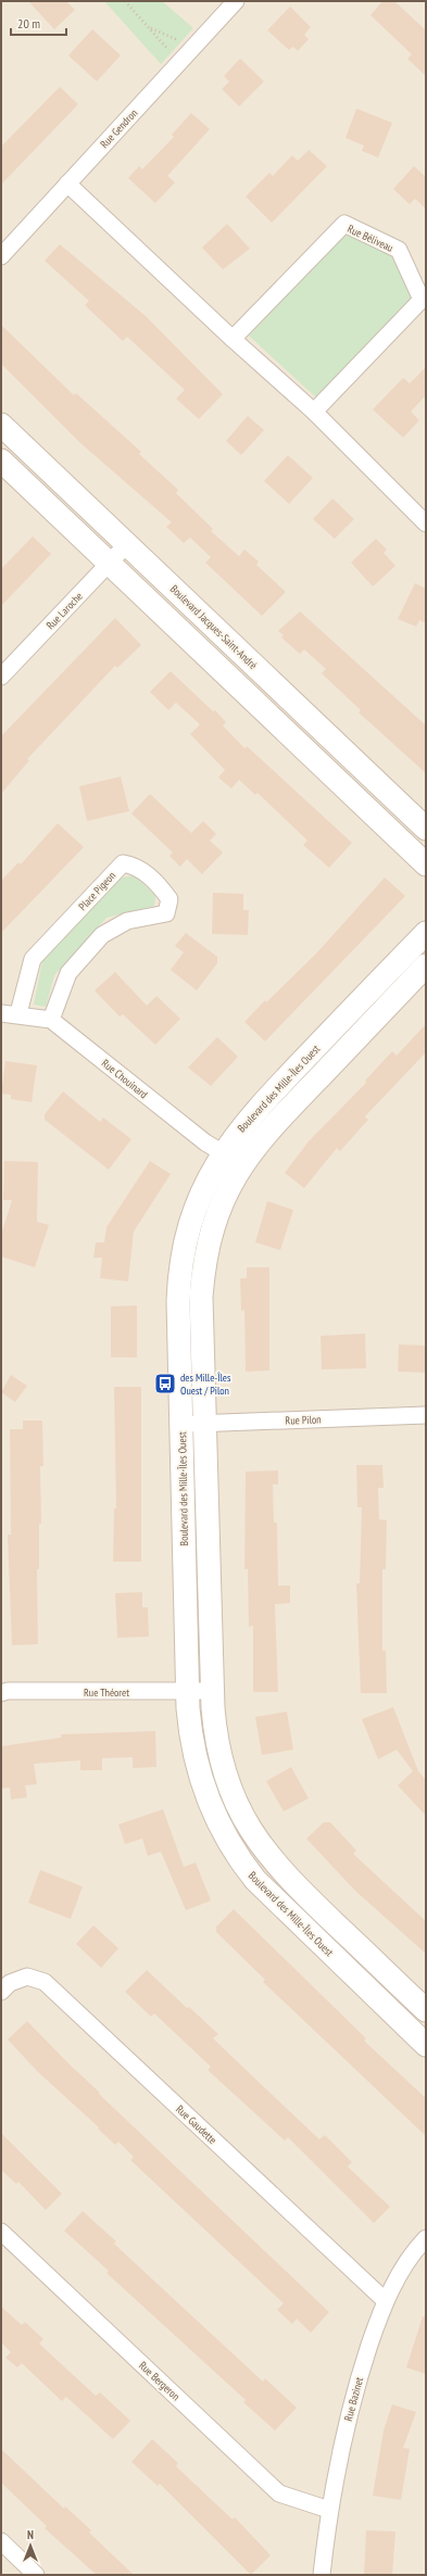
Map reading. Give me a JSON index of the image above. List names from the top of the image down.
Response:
{
  "streets": {
    "street": [
      "Rue Gendron",
      "Rue Béliveau",
      "Rue Laroche",
      "Boulevard Jacques-Saint-André",
      "Place Pigeon",
      "Rue Chouinard",
      "Boulevard des Mille-Îles Ouest",
      "Rue Pilon",
      "Rue Théoret",
      "Rue Gaudette",
      "Rue Bergeron",
      "Rue Bazinet"
    ]
  },
  "crossings": [
    ["Rue Laroche", "Boulevard Jacques-Saint-André"],
    ["Place Pigeon", "Rue Chouinard"],
    ["Rue Chouinard", "Boulevard des Mille-Îles Ouest"],
    ["Boulevard des Mille-Îles Ouest", "Rue Pilon"],
    ["Boulevard des Mille-Îles Ouest", "Rue Théoret"],
    ["Rue Gaudette", "Rue Bazinet"],
    ["Rue Bergeron", "Rue Bazinet"]
  ],
  "places": {
    "bus stop": ["des Mille-Îles Ouest / Pilon"]
  },
  "scale_bar": "20 m",
  "north": "top"
}
